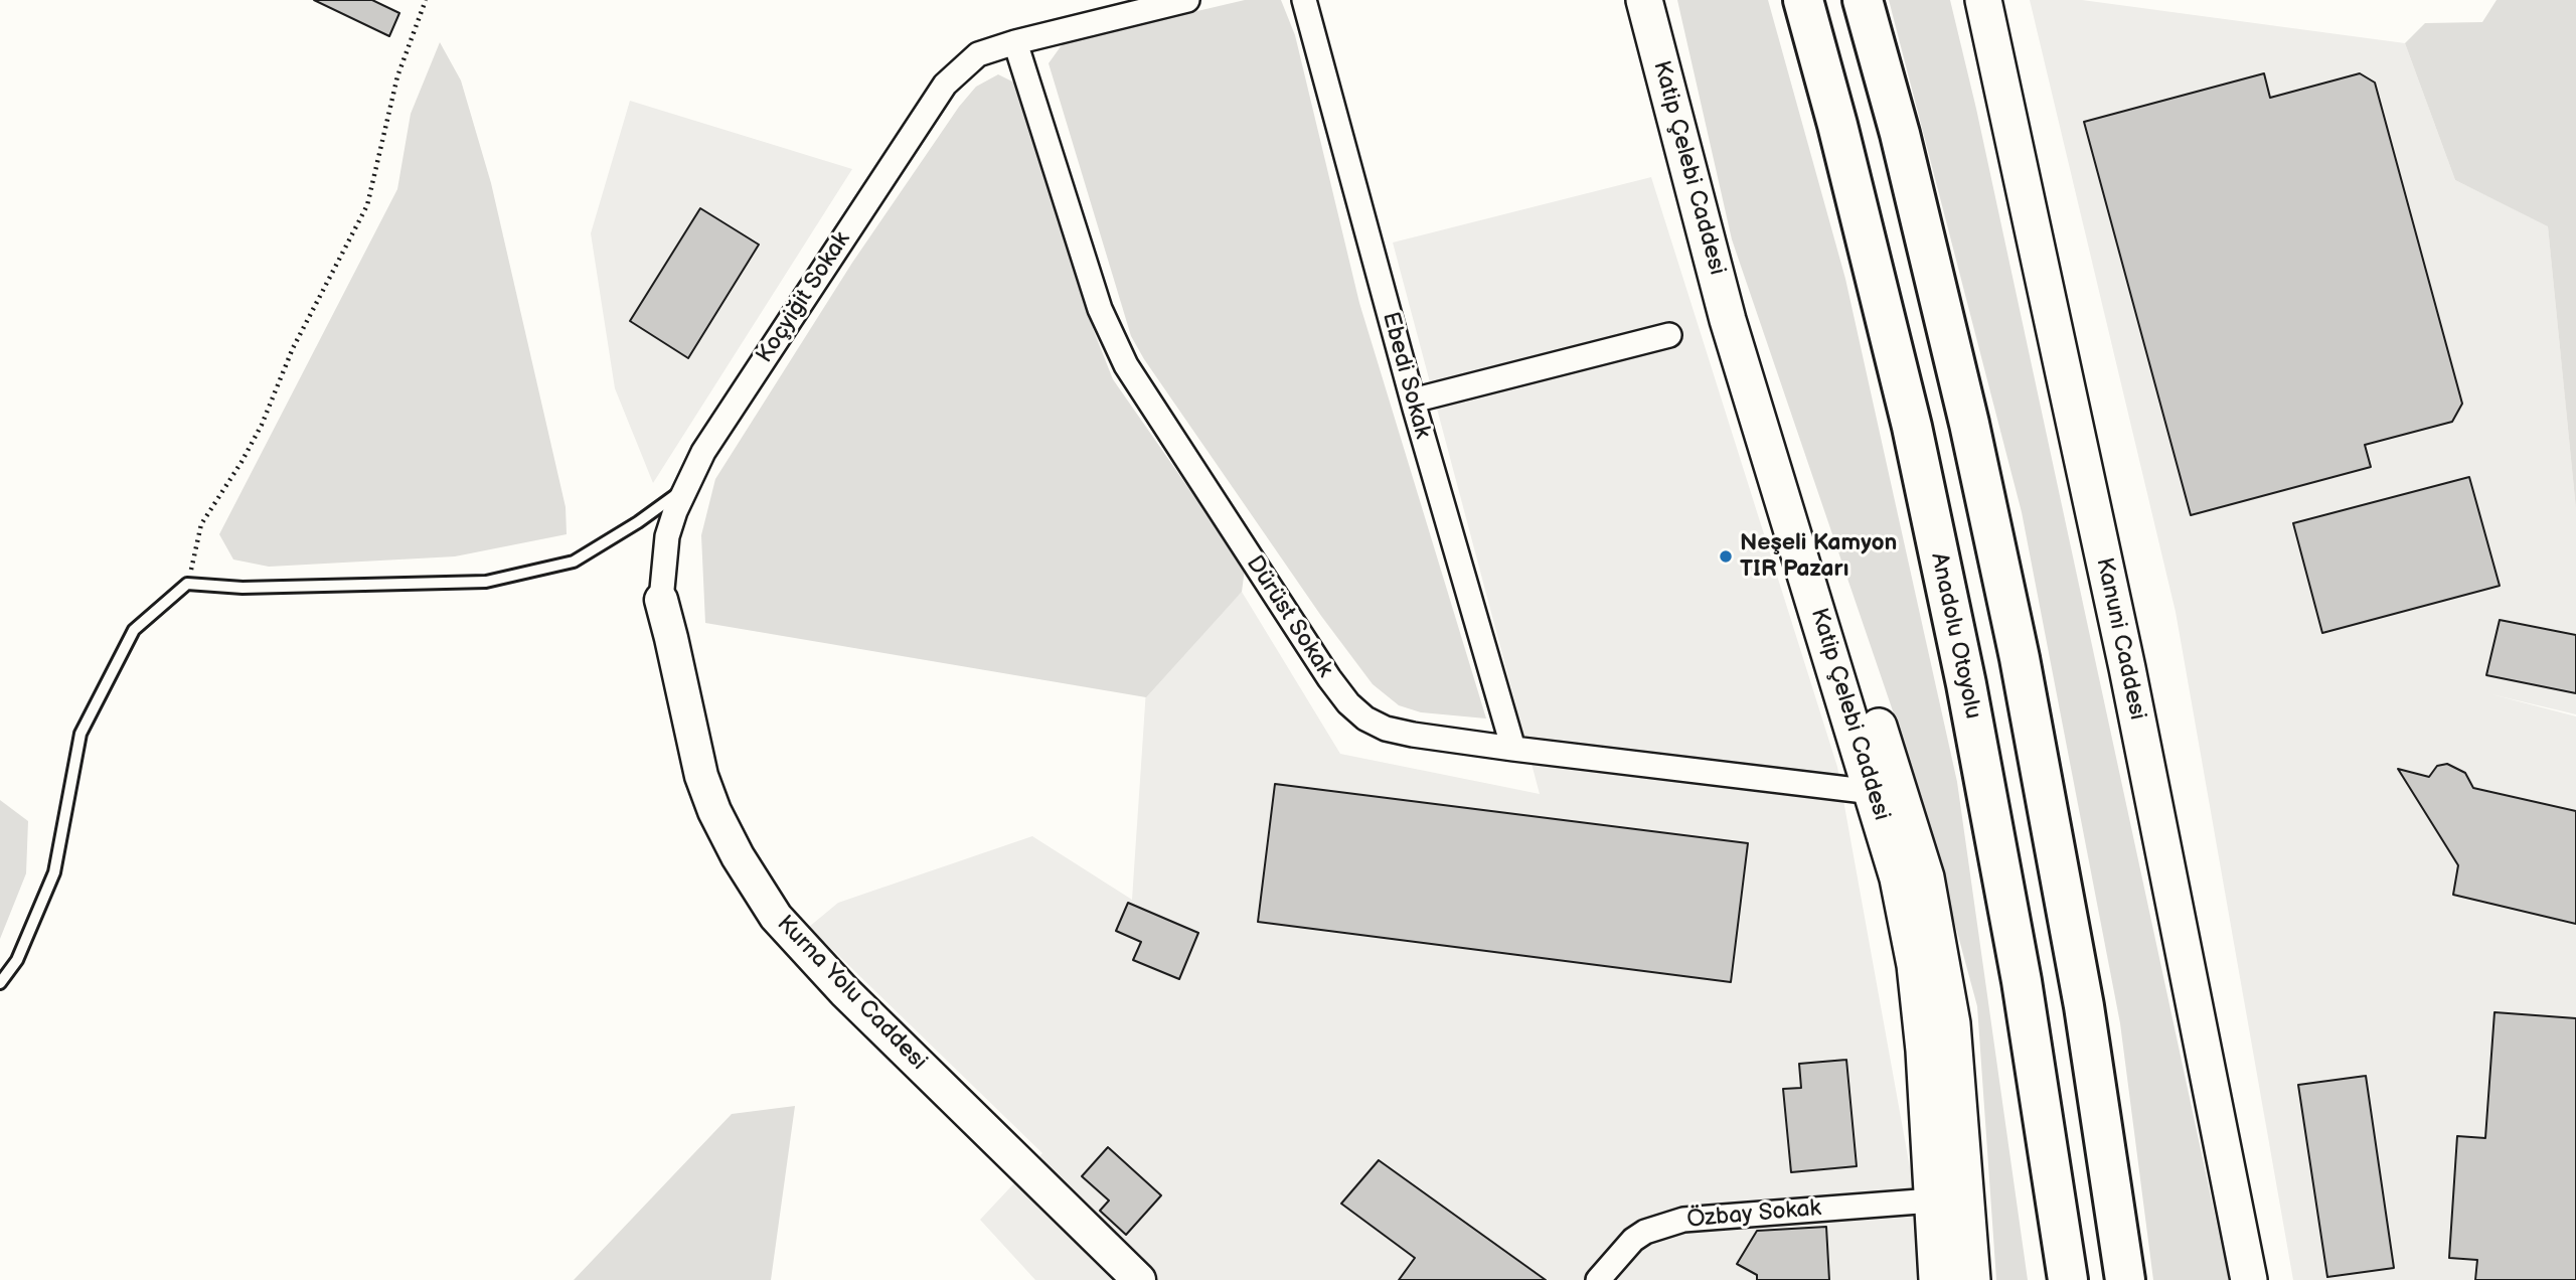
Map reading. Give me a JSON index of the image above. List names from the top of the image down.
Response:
{
  "streets": {
    "highway": ["Anadolu Otoyolu"],
    "main road": ["Katip Çelebi Caddesi", "Kanuni Caddesi"],
    "street": [
      "Koçyiğit Sokak",
      "Ebedi Sokak",
      "Dürüst Sokak",
      "Kurna Yolu Caddesi",
      "Özbay Sokak"
    ]
  },
  "crossings": [
    ["Katip Çelebi Caddesi", "Dürüst Sokak"],
    ["Katip Çelebi Caddesi", "Özbay Sokak"],
    ["Koçyiğit Sokak", "Dürüst Sokak"],
    ["Koçyiğit Sokak", "Kurna Yolu Caddesi"],
    ["Ebedi Sokak", "Dürüst Sokak"]
  ],
  "places": ["Neşeli Kamyon TIR Pazarı"]
}
